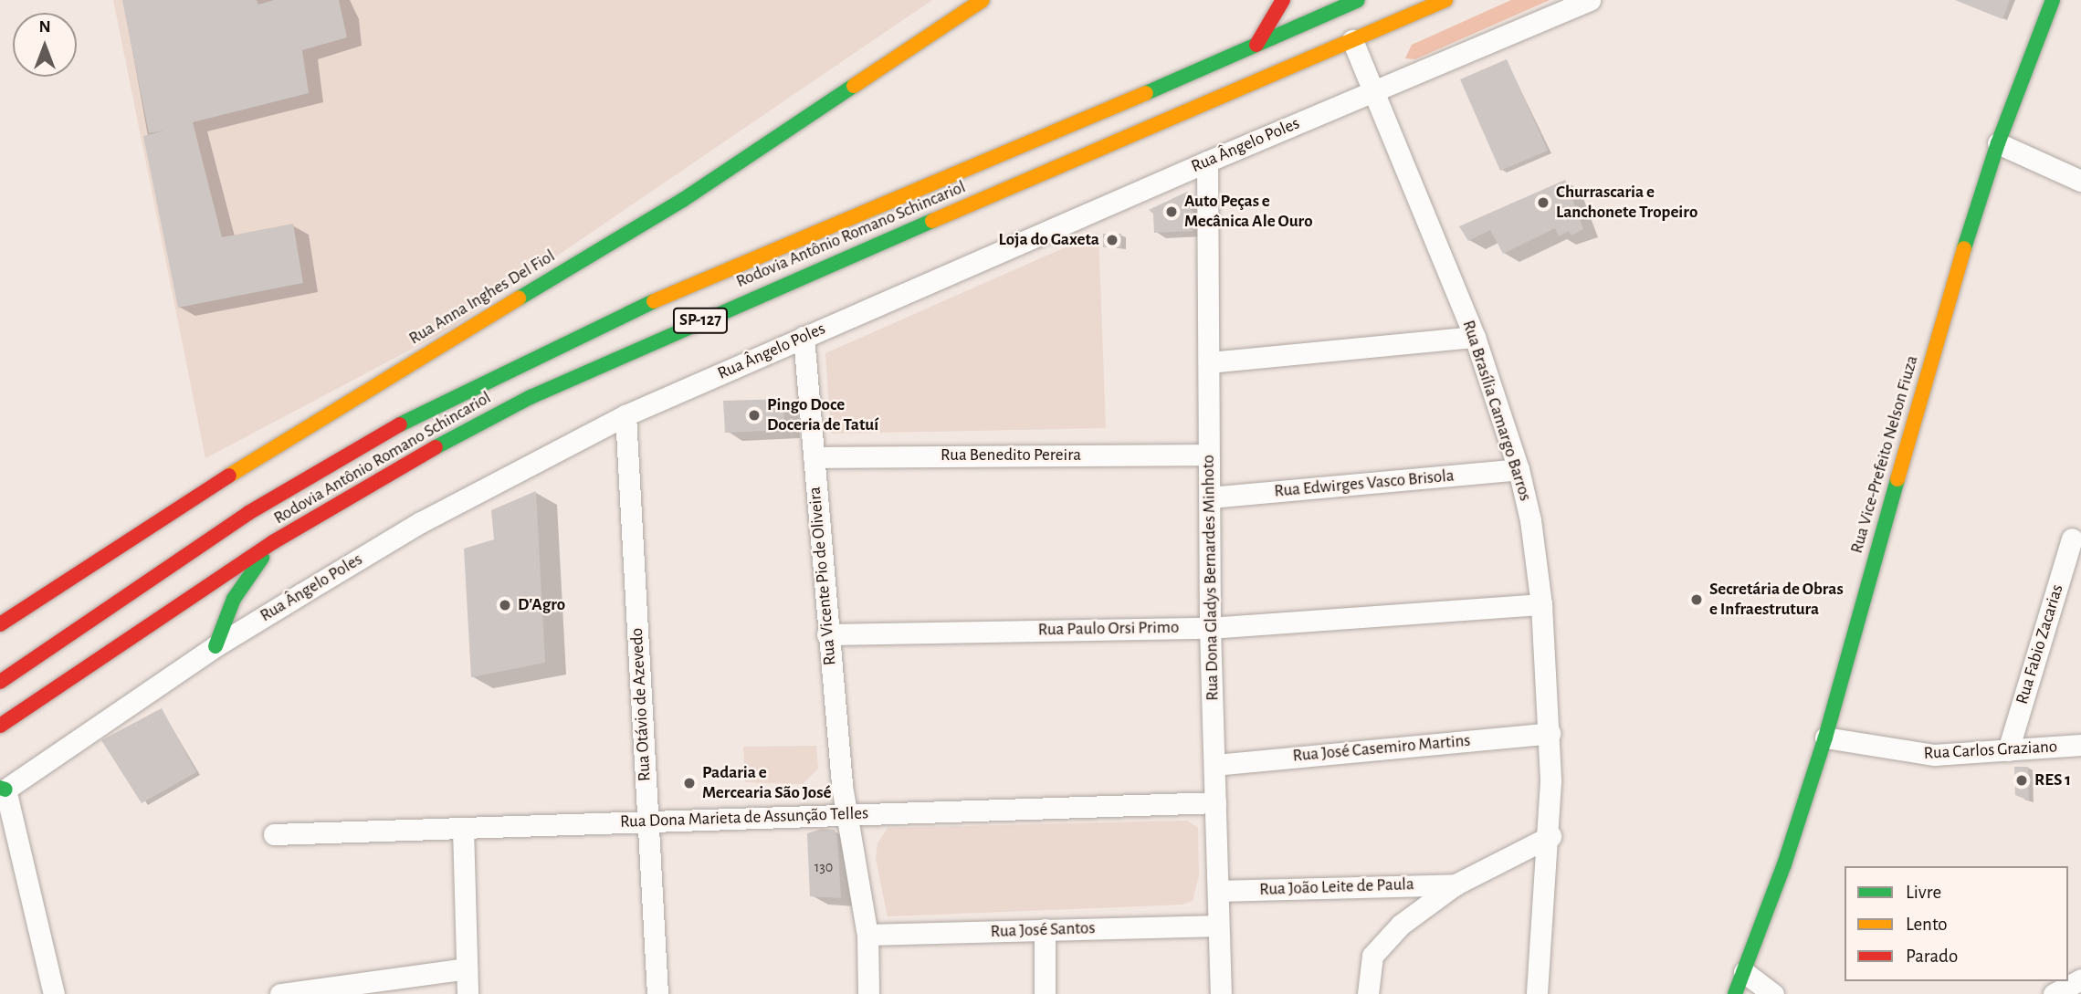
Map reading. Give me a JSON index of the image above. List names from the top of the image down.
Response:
{
  "streets": {
    "main road": [
      "Rodovia Antônio Romano Schincariol",
      "Rua Anna Inghes Del Fiol",
      "SP-127",
      "Rua Vice-Prefeito Nelson Fiuza"
    ],
    "street": [
      "Rua Ângelo Poles",
      "Rua Brasília Camargo Barros",
      "Rua Benedito Pereira",
      "Rua Edwirges Vasco Brisola",
      "Rua Vicente Pio de Oliveira",
      "Rua Dona Gladys Bernardes Minhoto",
      "Rua Paulo Orsi Primo",
      "Rua Fabio Zacarias",
      "Rua Otávio de Azevedo",
      "Rua José Casemiro Martins",
      "Rua Carlos Graziano",
      "Rua Dona Marieta de Assunção Telles",
      "Rua João Leite de Paula",
      "Rua José Santos"
    ]
  },
  "crossings": [
    ["Rua Ângelo Poles", "Rua Brasília Camargo Barros"],
    ["Rua Ângelo Poles", "Rua Vicente Pio de Oliveira"],
    ["Rua Ângelo Poles", "Rua Dona Gladys Bernardes Minhoto"],
    ["Rua Ângelo Poles", "Rua Otávio de Azevedo"],
    ["Rodovia Antônio Romano Schincariol", "Rua Brasília Camargo Barros"],
    ["Rua Brasília Camargo Barros", "Rua Edwirges Vasco Brisola"],
    ["Rua Brasília Camargo Barros", "Rua Paulo Orsi Primo"],
    ["Rua Brasília Camargo Barros", "Rua José Casemiro Martins"],
    ["Rua Brasília Camargo Barros", "Rua João Leite de Paula"],
    ["Rua Vice-Prefeito Nelson Fiuza", "Rua Carlos Graziano"],
    ["Rua Benedito Pereira", "Rua Vicente Pio de Oliveira"],
    ["Rua Benedito Pereira", "Rua Dona Gladys Bernardes Minhoto"],
    ["Rua Edwirges Vasco Brisola", "Rua Dona Gladys Bernardes Minhoto"],
    ["Rua Vicente Pio de Oliveira", "Rua Paulo Orsi Primo"],
    ["Rua Vicente Pio de Oliveira", "Rua Dona Marieta de Assunção Telles"],
    ["Rua Vicente Pio de Oliveira", "Rua José Santos"],
    ["Rua Dona Gladys Bernardes Minhoto", "Rua Paulo Orsi Primo"],
    ["Rua Dona Gladys Bernardes Minhoto", "Rua José Casemiro Martins"],
    ["Rua Dona Gladys Bernardes Minhoto", "Rua Dona Marieta de Assunção Telles"],
    ["Rua Dona Gladys Bernardes Minhoto", "Rua João Leite de Paula"],
    ["Rua Dona Gladys Bernardes Minhoto", "Rua José Santos"],
    ["Rua Fabio Zacarias", "Rua Carlos Graziano"],
    ["Rua Otávio de Azevedo", "Rua Dona Marieta de Assunção Telles"]
  ],
  "places": [
    "Churrascaria e Lanchonete Tropeiro",
    "Auto Peças e Mecânica Ale Ouro",
    "Loja do Gaxeta",
    "Pingo Doce Doceria de Tatuí",
    "Secretária de Obras e Infraestrutura",
    "D'Agro",
    "RES 1",
    "Padaria e Mercearia São José"
  ],
  "house_numbers": ["130"],
  "legend": ["Livre", "Lento", "Parado"],
  "north": "top"
}
